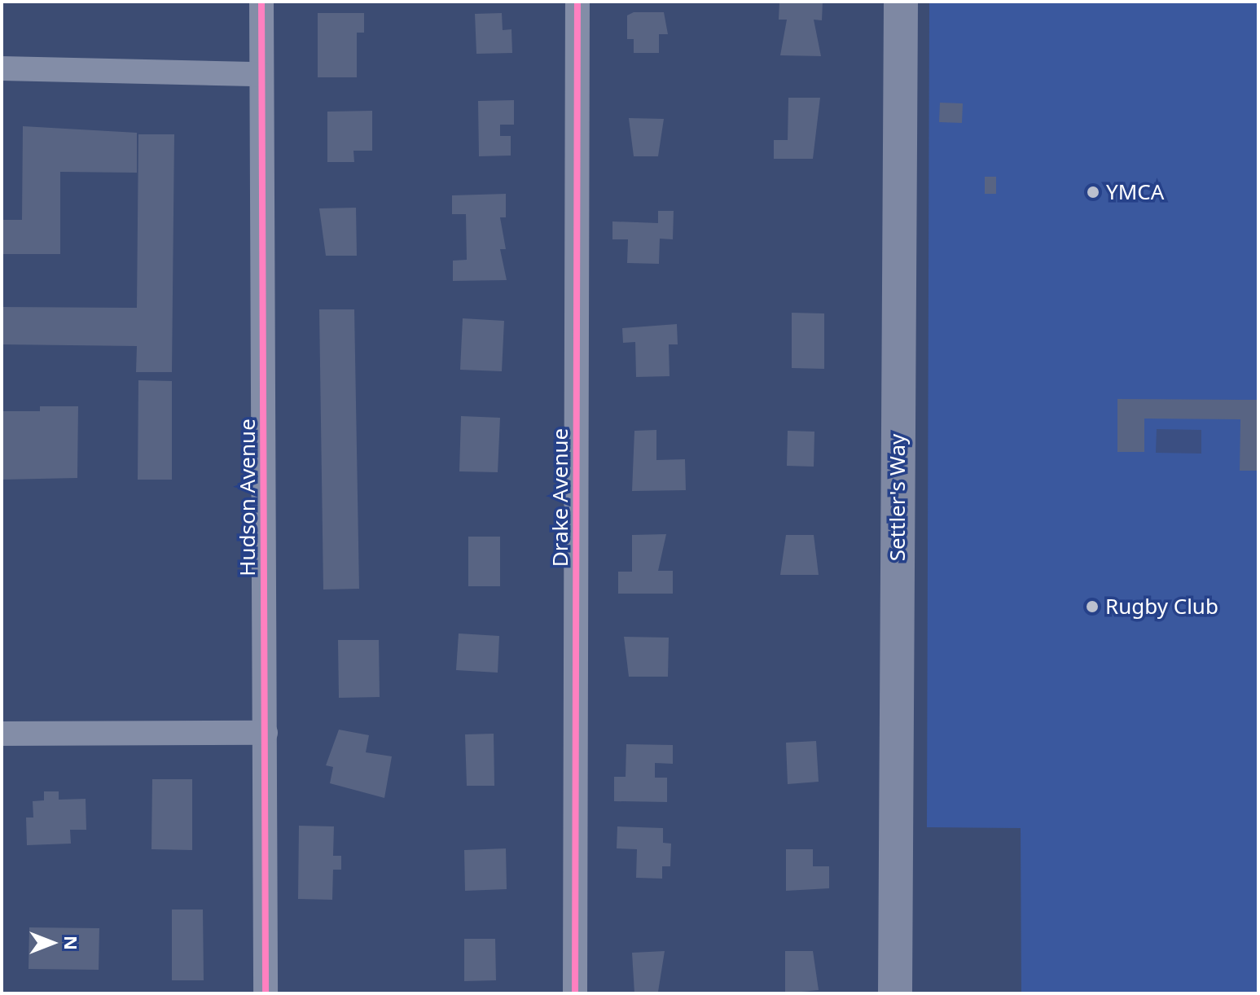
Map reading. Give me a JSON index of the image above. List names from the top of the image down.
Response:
{
  "streets": {
    "main road": ["Settler's Way"],
    "street": ["Hudson Avenue", "Drake Avenue"]
  },
  "places": ["YMCA", "Rugby Club"],
  "north": "right"
}
